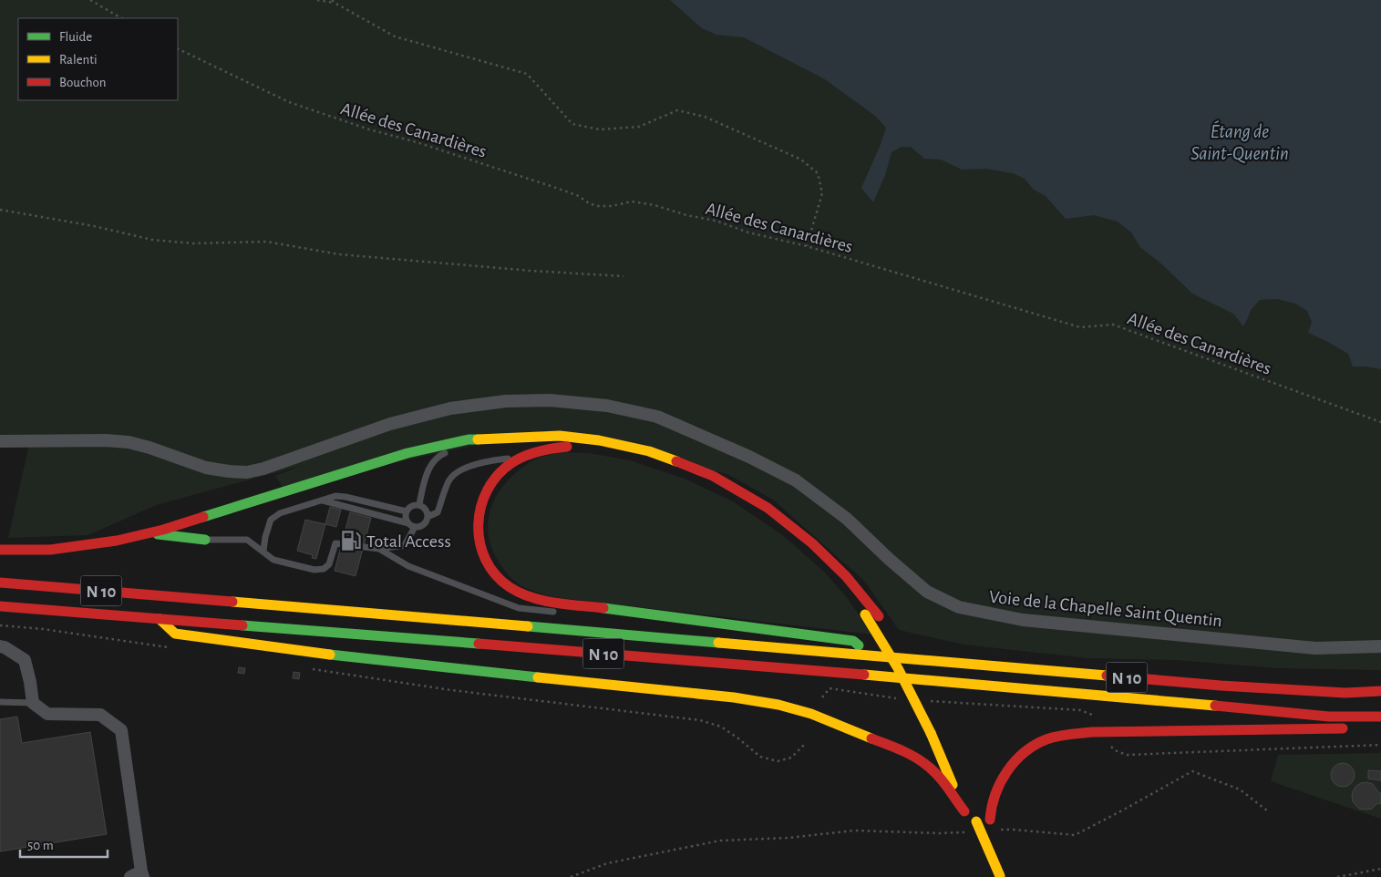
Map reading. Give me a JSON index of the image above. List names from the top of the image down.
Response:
{
  "streets": {
    "main road": ["N 10"],
    "street": ["Voie de la Chapelle Saint Quentin"],
    "path": ["Allée des Canardières"]
  },
  "water": ["Étang de Saint-Quentin"],
  "places": {
    "fuel station": ["Total Access"]
  },
  "legend": ["Fluide", "Ralenti", "Bouchon"],
  "scale_bar": "50 m"
}
